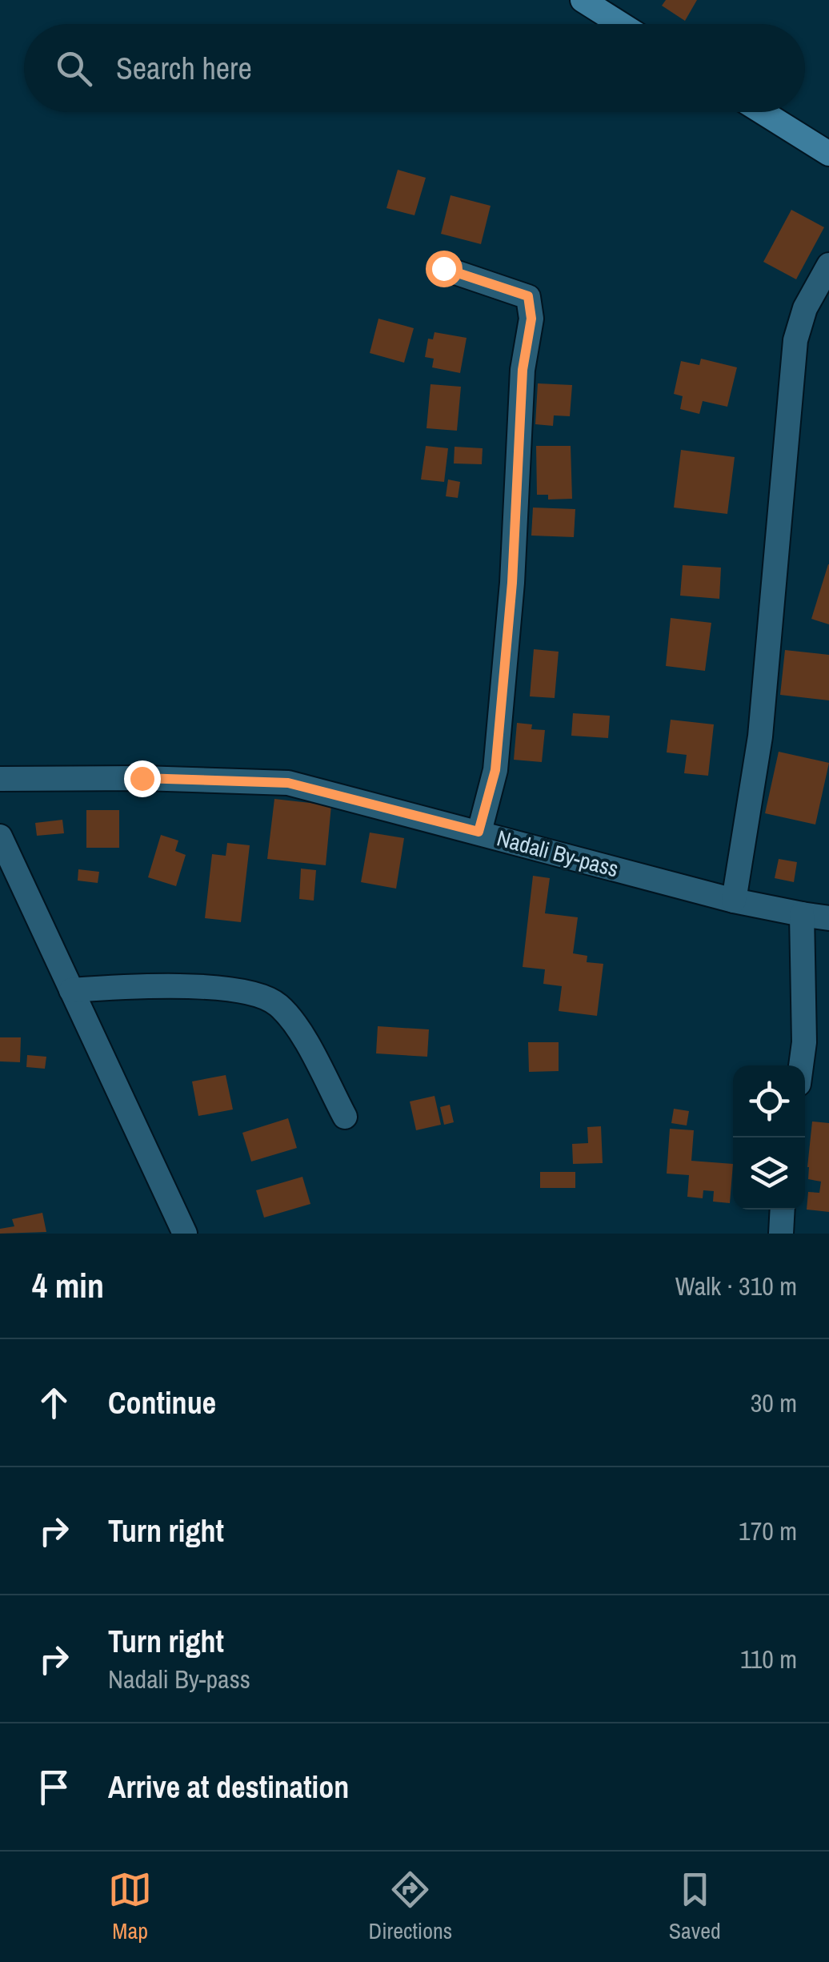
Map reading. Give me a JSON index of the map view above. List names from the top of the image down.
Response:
{
  "streets": {
    "street": ["Nadali By-pass"]
  },
  "page": {
    "search": "Search here",
    "heading": ["4 min", "Walk · 310 m"],
    "list": [
      ["Continue", "30 m"],
      ["Turn right", "170 m"],
      ["Turn right", "Nadali By-pass", "110 m"],
      "Arrive at destination"
    ],
    "nav": ["Map", "Directions", "Saved"]
  }
}
